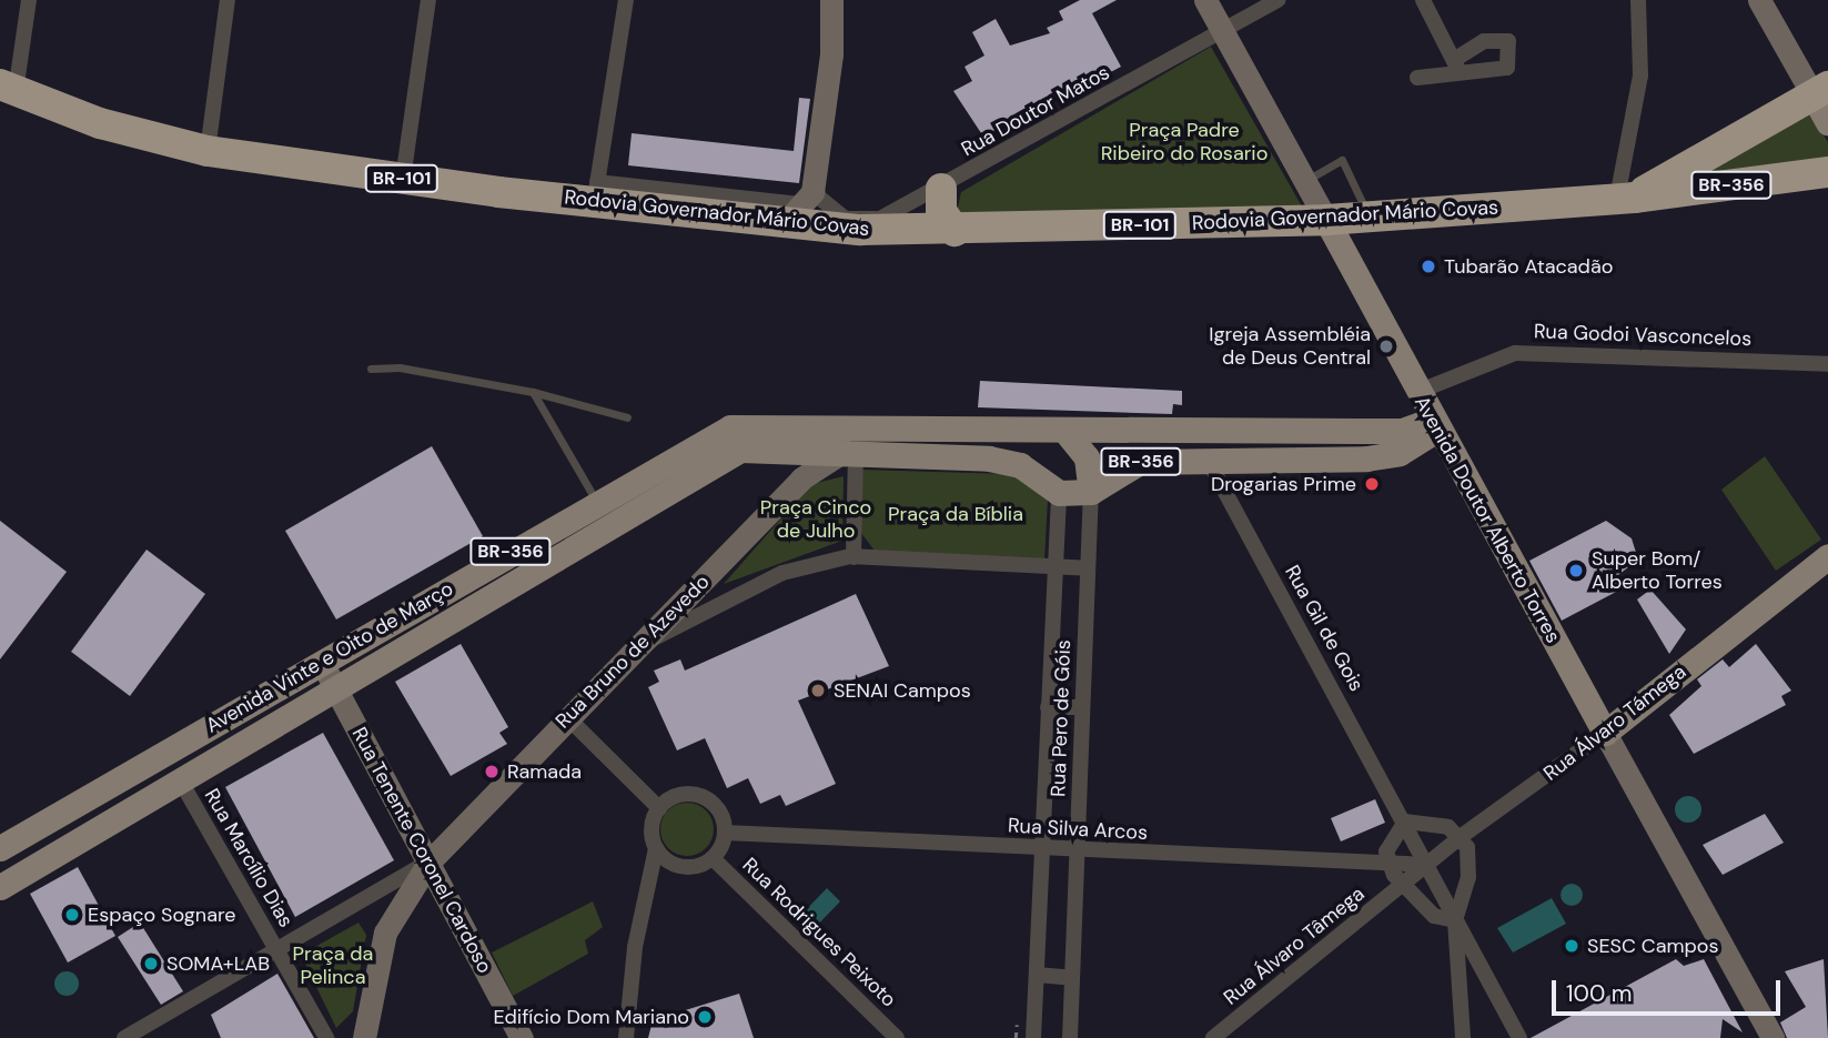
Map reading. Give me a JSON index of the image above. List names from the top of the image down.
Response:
{
  "streets": {
    "highway": ["BR-101", "BR-356", "Rodovia Governador Mário Covas"],
    "main road": [
      "Avenida Doutor Alberto Torres",
      "Rua Bruno de Azevedo",
      "Avenida Vinte e Oito de Março",
      "Rua Álvaro Támega",
      "Rua Tenente Coronel Cardoso"
    ],
    "street": [
      "Rua Doutor Matos",
      "Rua Godoi Vasconcelos",
      "Rua Gil de Gois",
      "Rua Pero de Góis",
      "Rua Silva Arcos",
      "Rua Marcílio Dias",
      "Rua Rodrigues Peixoto",
      "Rua Álvaro Tâmega"
    ]
  },
  "crossings": [
    ["Rua Doutor Matos", "Rodovia Governador Mário Covas"],
    ["Rua Doutor Matos", "Avenida Doutor Alberto Torres"],
    ["BR-356", "Avenida Doutor Alberto Torres"],
    ["BR-356", "Rua Gil de Gois"],
    ["BR-356", "Avenida Vinte e Oito de Março"],
    ["BR-356", "Rua Pero de Góis"],
    ["Rodovia Governador Mário Covas", "Avenida Doutor Alberto Torres"],
    ["Rua Godoi Vasconcelos", "Avenida Doutor Alberto Torres"],
    ["Avenida Doutor Alberto Torres", "Rua Álvaro Támega"],
    ["Rua Gil de Gois", "Rua Álvaro Támega"],
    ["Rua Gil de Gois", "Rua Silva Arcos"],
    ["Rua Bruno de Azevedo", "Avenida Vinte e Oito de Março"],
    ["Rua Bruno de Azevedo", "Rua Tenente Coronel Cardoso"],
    ["Avenida Vinte e Oito de Março", "Rua Pero de Góis"],
    ["Avenida Vinte e Oito de Março", "Rua Tenente Coronel Cardoso"],
    ["Avenida Vinte e Oito de Março", "Rua Marcílio Dias"],
    ["Rua Pero de Góis", "Rua Silva Arcos"],
    ["Rua Álvaro Támega", "Rua Silva Arcos"],
    ["Rua Álvaro Támega", "Rua Álvaro Tâmega"],
    ["Rua Silva Arcos", "Rua Rodrigues Peixoto"]
  ],
  "parks": [
    "Praça Padre Ribeiro do Rosario",
    "Praça Cinco de Julho",
    "Praça da Bíblia",
    "Praça da Pelinca"
  ],
  "places": [
    "Tubarão Atacadão",
    "Igreja Assembléia de Deus Central",
    "Drogarias Prime",
    "Super Bom/ Alberto Torres",
    "SENAI Campos",
    "Ramada",
    "Espaço Sognare",
    "SESC Campos",
    "SOMA+LAB",
    "Edifício Dom Mariano"
  ],
  "scale_bar": "100 m"
}
